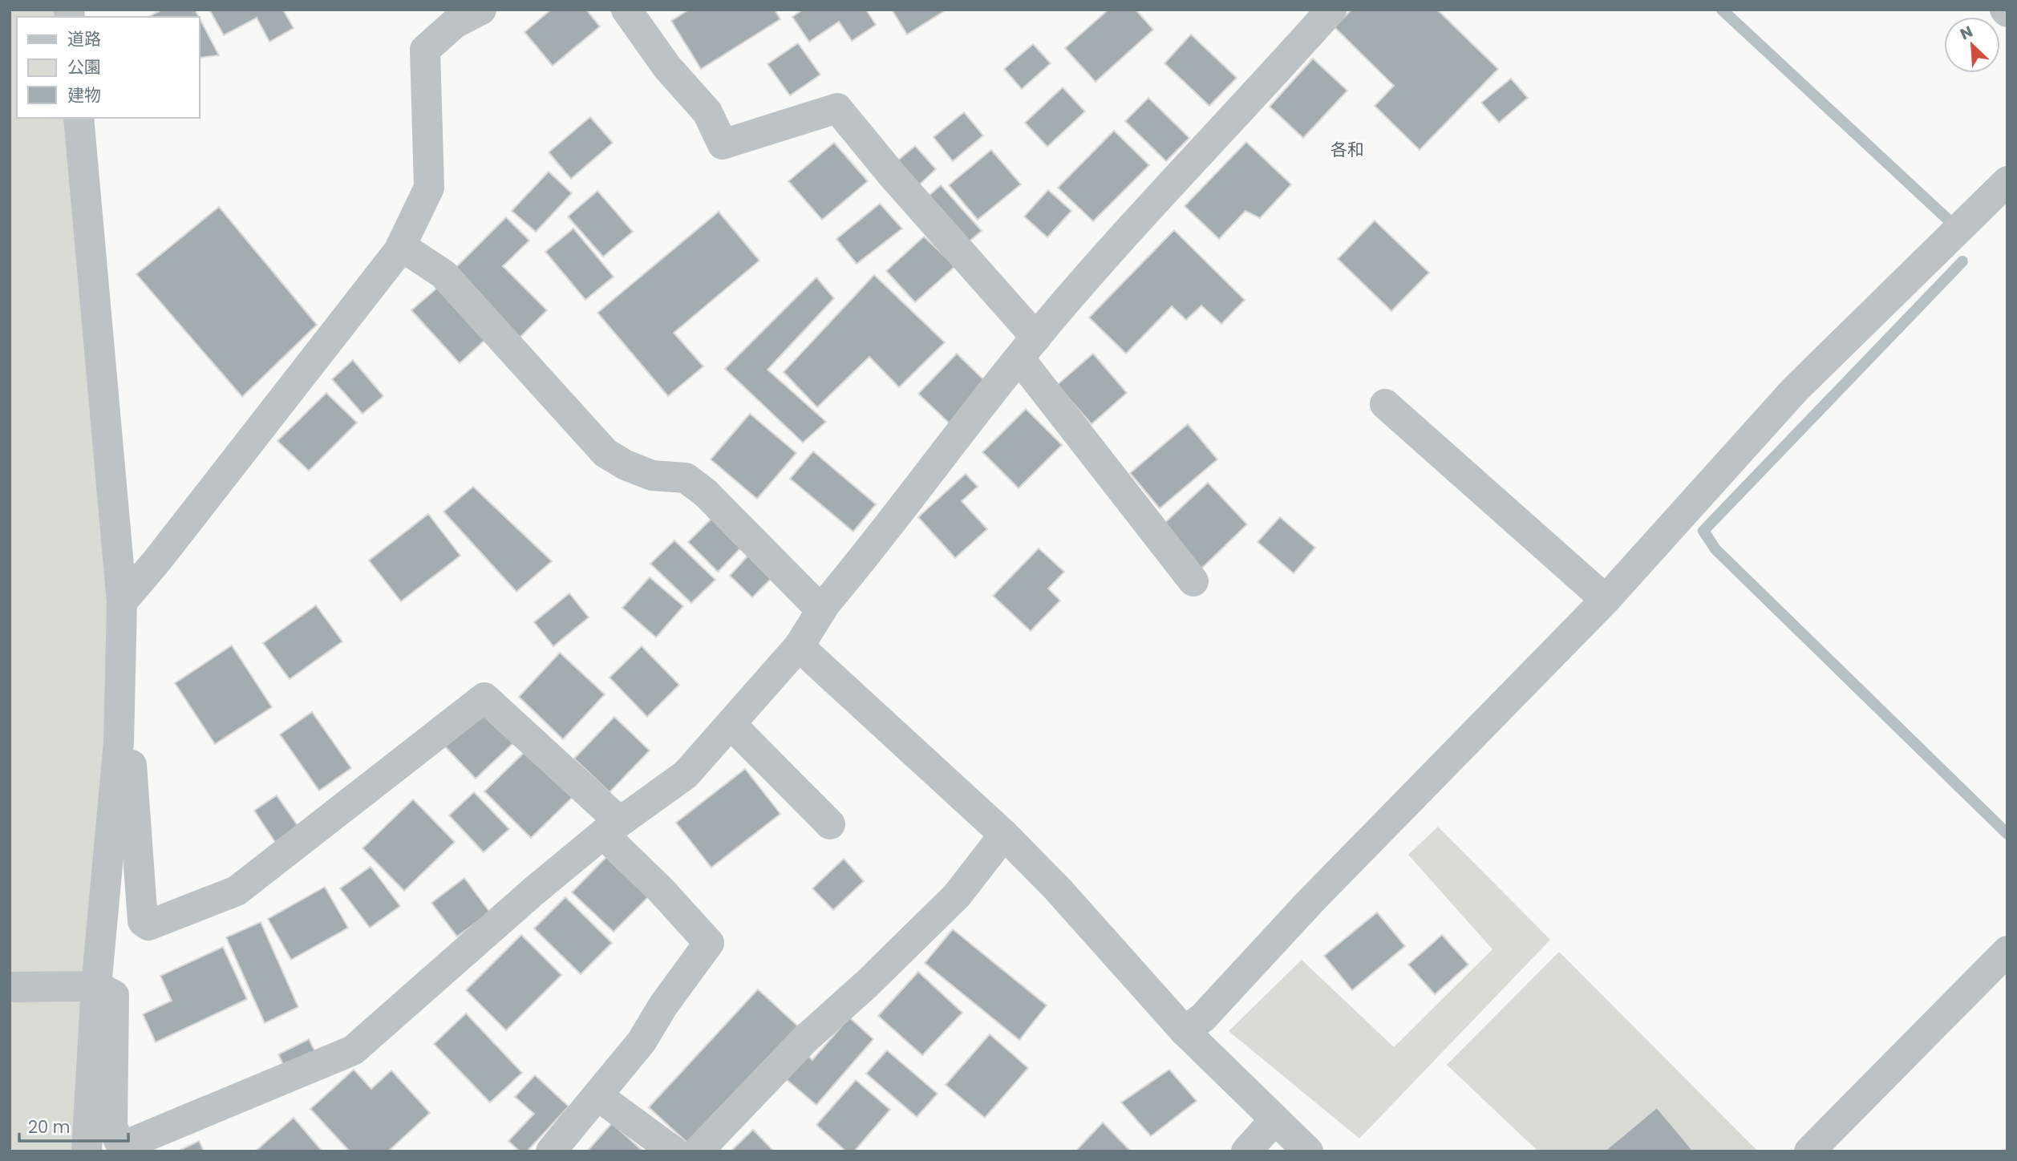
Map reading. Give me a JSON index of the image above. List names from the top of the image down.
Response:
{
  "districts": ["各和"],
  "legend": ["道路", "公園", "建物"],
  "scale_bar": "20 m",
  "north": "top left"
}
